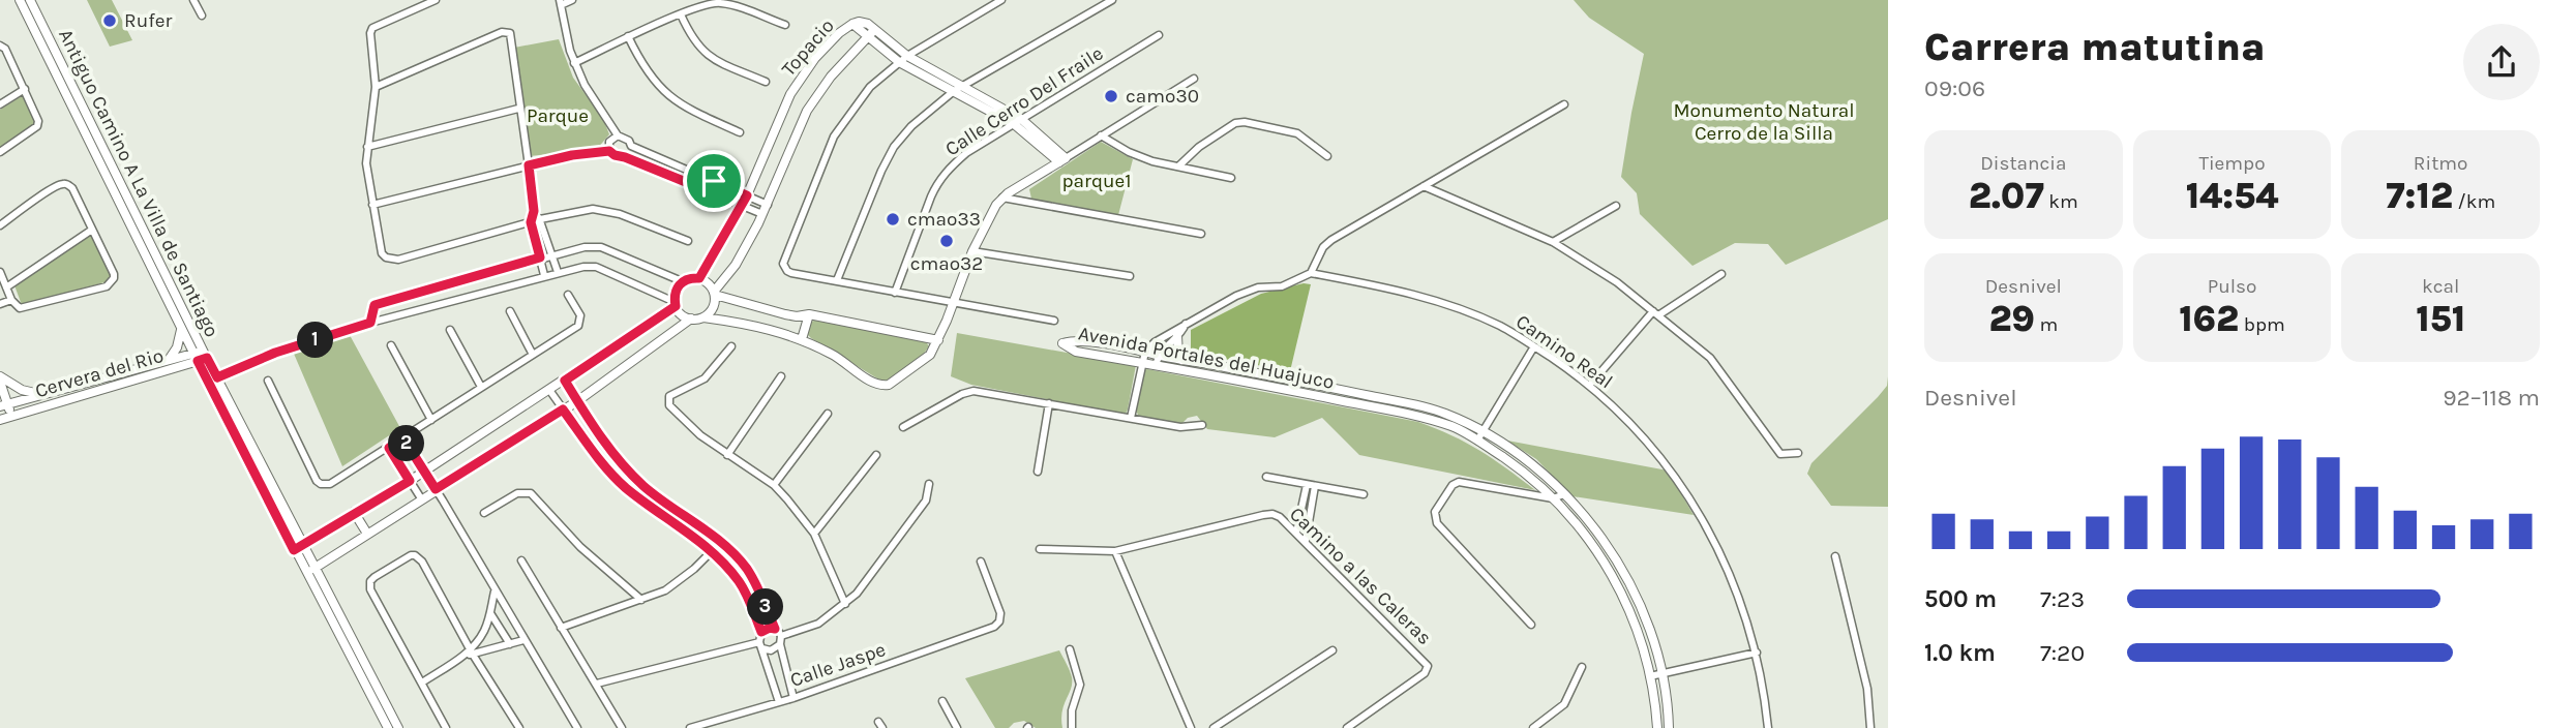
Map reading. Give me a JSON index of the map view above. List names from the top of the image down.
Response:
{
  "streets": {
    "street": [
      "Topacio",
      "Calle Cerro Del Fraile",
      "Antiguo Camino A La Villa de Santiago",
      "Camino Real",
      "Avenida Portales del Huajuco",
      "Cervera del Rio",
      "Camino a las Caleras",
      "Calle Jaspe"
    ]
  },
  "crossings": [
    ["Antiguo Camino A La Villa de Santiago", "Cervera del Rio"]
  ],
  "parks": ["Monumento Natural Cerro de la Silla", "Parque", "parque1"],
  "places": [
    "Rufer",
    "camo30",
    "cmao33",
    "cmao32"
  ],
  "page": {
    "heading": ["Carrera matutina", "09:06"],
    "stats": [
      ["Distancia", "2.07 km"],
      ["Tiempo", "14:54"],
      ["Ritmo", "7:12 /km"],
      ["Desnivel", "29 m"],
      ["Pulso", "162 bpm"],
      ["kcal", "151"]
    ],
    "pins": ["1", "2", "3"],
    "chart": ["Desnivel", "92–118 m"],
    "list": [
      {
        "name": "500 m",
        "note": "7:23"
      },
      {
        "name": "1.0 km",
        "note": "7:20"
      }
    ]
  }
}
